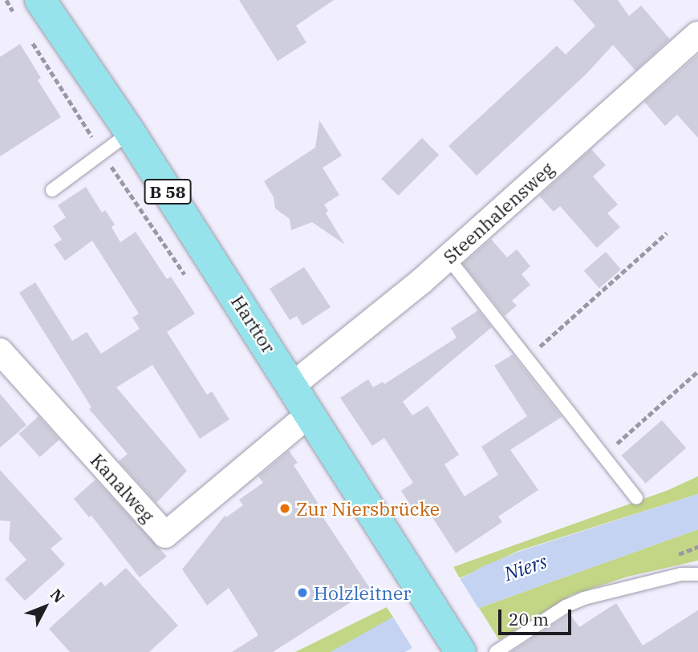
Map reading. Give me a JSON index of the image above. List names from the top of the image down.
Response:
{
  "streets": {
    "main road": ["B 58", "Harttor"],
    "street": ["Steenhalensweg", "Kanalweg"]
  },
  "crossings": [
    ["Steenhalensweg", "Harttor"],
    ["Harttor", "Kanalweg"]
  ],
  "water": ["Niers"],
  "places": ["Zur Niersbrücke", "Holzleitner"],
  "scale_bar": "20 m",
  "north": "top right"
}
